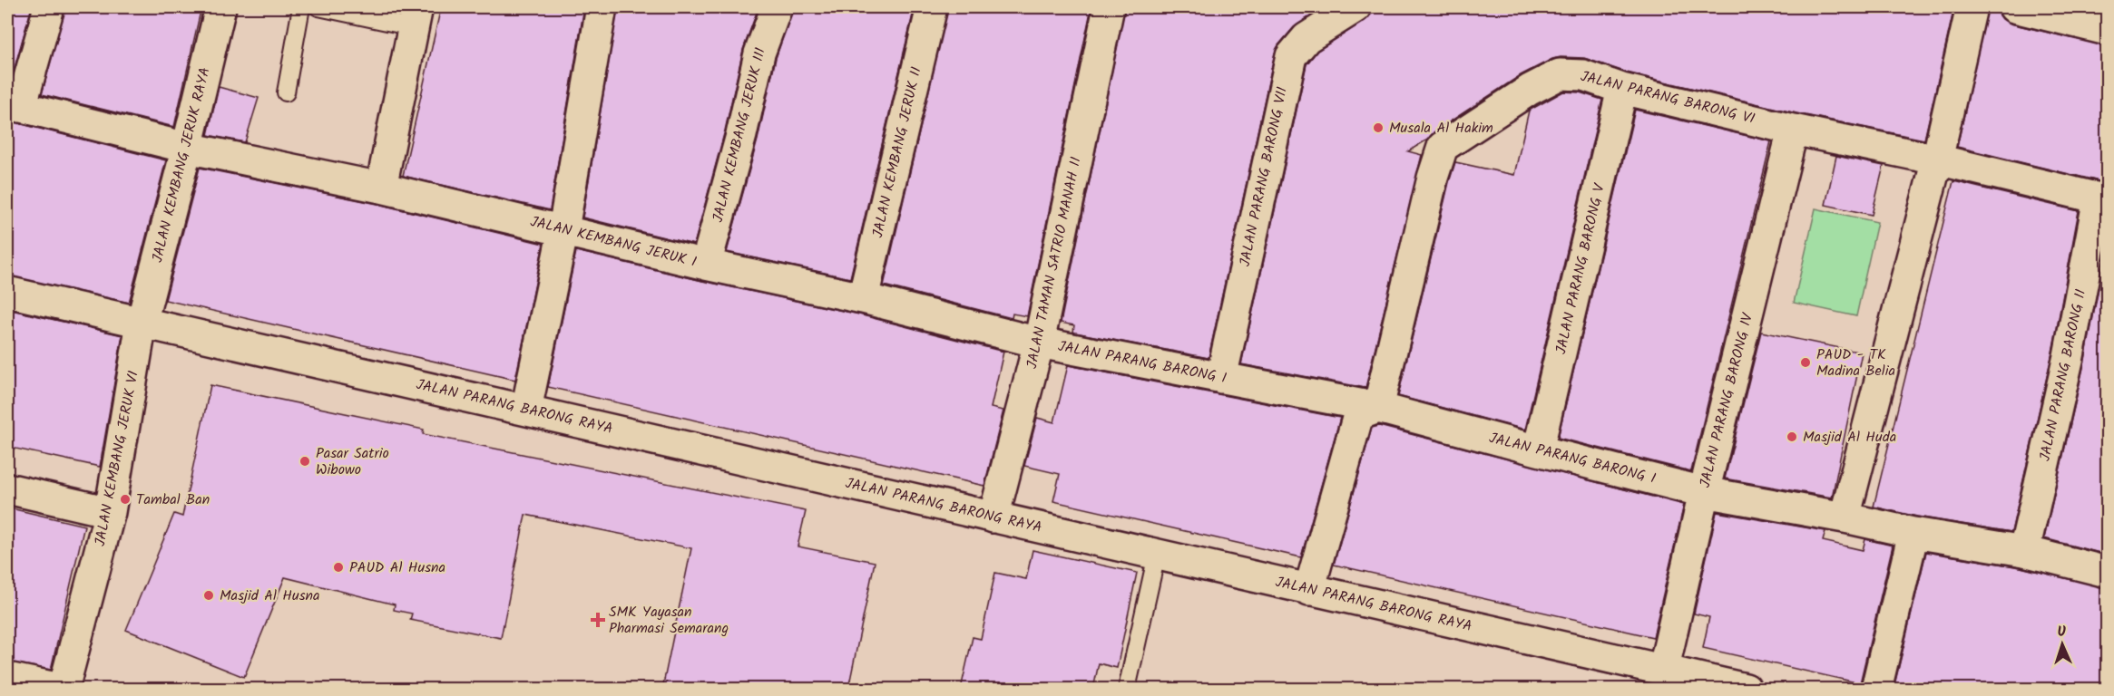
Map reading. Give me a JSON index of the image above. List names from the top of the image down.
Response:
{
  "streets": {
    "street": [
      "JALAN PARANG BARONG VI",
      "JALAN KEMBANG JERUK III",
      "JALAN KEMBANG JERUK II",
      "JALAN KEMBANG JERUK RAYA",
      "JALAN PARANG BARONG VII",
      "JALAN KEMBANG JERUK I",
      "JALAN TAMAN SATRIO MANAH II",
      "JALAN PARANG BARONG V",
      "JALAN PARANG BARONG I",
      "JALAN PARANG BARONG II",
      "JALAN PARANG BARONG IV",
      "JALAN PARANG BARONG RAYA",
      "JALAN KEMBANG JERUK VI"
    ]
  },
  "crossings": [
    ["JALAN PARANG BARONG VI", "JALAN PARANG BARONG V"],
    ["JALAN PARANG BARONG VI", "JALAN PARANG BARONG I"],
    ["JALAN PARANG BARONG VI", "JALAN PARANG BARONG II"],
    ["JALAN PARANG BARONG VI", "JALAN PARANG BARONG IV"],
    ["JALAN KEMBANG JERUK III", "JALAN KEMBANG JERUK I"],
    ["JALAN KEMBANG JERUK II", "JALAN KEMBANG JERUK I"],
    ["JALAN KEMBANG JERUK RAYA", "JALAN KEMBANG JERUK I"],
    ["JALAN KEMBANG JERUK RAYA", "JALAN PARANG BARONG RAYA"],
    ["JALAN KEMBANG JERUK RAYA", "JALAN KEMBANG JERUK VI"],
    ["JALAN PARANG BARONG VII", "JALAN PARANG BARONG I"],
    ["JALAN KEMBANG JERUK I", "JALAN TAMAN SATRIO MANAH II"],
    ["JALAN KEMBANG JERUK I", "JALAN PARANG BARONG I"],
    ["JALAN TAMAN SATRIO MANAH II", "JALAN PARANG BARONG I"],
    ["JALAN TAMAN SATRIO MANAH II", "JALAN PARANG BARONG RAYA"],
    ["JALAN PARANG BARONG V", "JALAN PARANG BARONG I"],
    ["JALAN PARANG BARONG I", "JALAN PARANG BARONG II"],
    ["JALAN PARANG BARONG I", "JALAN PARANG BARONG IV"],
    ["JALAN PARANG BARONG IV", "JALAN PARANG BARONG RAYA"],
    ["JALAN PARANG BARONG RAYA", "JALAN KEMBANG JERUK VI"]
  ],
  "places": {
    "other": [
      "Musala Al Hakim",
      "PAUD - TK Madina Belia",
      "Masjid Al Huda",
      "Pasar Satrio Wibowo",
      "Tambal Ban",
      "PAUD Al Husna",
      "Masjid Al Husna"
    ],
    "health": ["SMK Yayasan Pharmasi Semarang"]
  },
  "north": "top"
}
